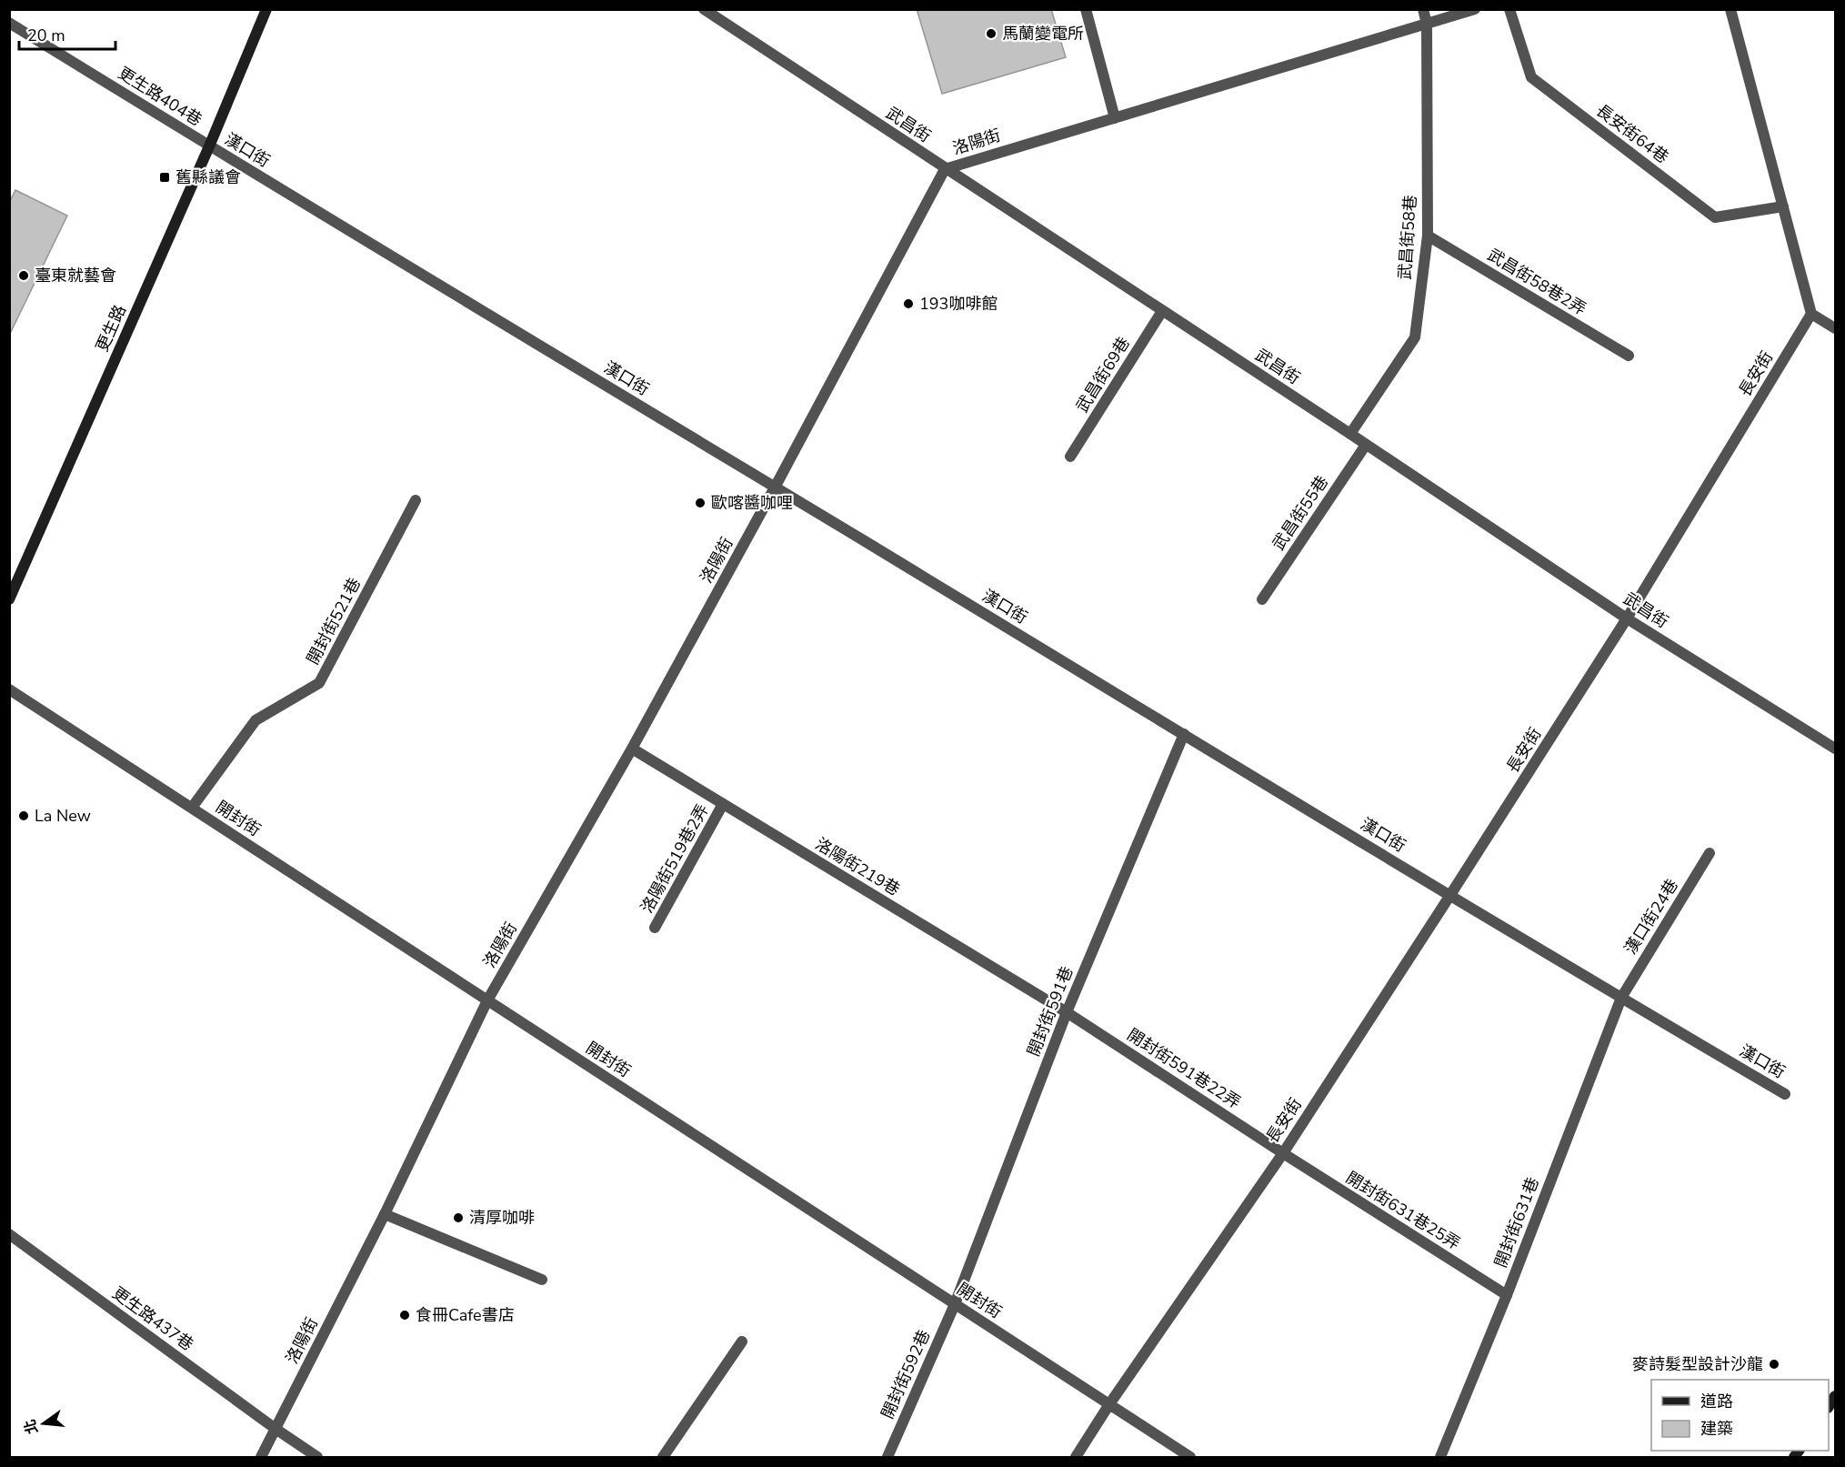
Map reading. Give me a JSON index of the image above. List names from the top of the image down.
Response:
{
  "streets": {
    "street": [
      "更生路404巷",
      "武昌街",
      "長安街64巷",
      "洛陽街",
      "漢口街",
      "武昌街58巷",
      "武昌街58巷2弄",
      "更生路",
      "長安街",
      "武昌街69巷",
      "武昌街55巷",
      "開封街521巷",
      "開封街",
      "洛陽街519巷2弄",
      "洛陽街219巷",
      "漢口街24巷",
      "開封街591巷",
      "開封街591巷22弄",
      "開封街631巷25弄",
      "開封街631巷",
      "更生路437巷",
      "開封街592巷"
    ]
  },
  "crossings": [
    ["更生路404巷", "漢口街"],
    ["更生路404巷", "更生路"],
    ["武昌街", "洛陽街"],
    ["武昌街", "武昌街58巷"],
    ["武昌街", "長安街"],
    ["武昌街", "武昌街69巷"],
    ["武昌街", "武昌街55巷"],
    ["洛陽街", "漢口街"],
    ["洛陽街", "武昌街58巷"],
    ["洛陽街", "開封街"],
    ["洛陽街", "洛陽街219巷"],
    ["洛陽街", "更生路437巷"],
    ["漢口街", "更生路"],
    ["漢口街", "長安街"],
    ["漢口街", "漢口街24巷"],
    ["漢口街", "開封街591巷"],
    ["漢口街", "開封街631巷"],
    ["武昌街58巷", "武昌街58巷2弄"],
    ["長安街", "開封街"],
    ["長安街", "開封街591巷22弄"],
    ["長安街", "開封街631巷25弄"],
    ["開封街521巷", "開封街"],
    ["開封街", "開封街591巷"],
    ["開封街", "開封街592巷"],
    ["洛陽街519巷2弄", "洛陽街219巷"],
    ["洛陽街219巷", "開封街591巷"],
    ["洛陽街219巷", "開封街591巷22弄"],
    ["漢口街24巷", "開封街631巷"],
    ["開封街591巷", "開封街591巷22弄"],
    ["開封街591巷", "開封街592巷"],
    ["開封街591巷22弄", "開封街631巷25弄"],
    ["開封街631巷25弄", "開封街631巷"]
  ],
  "places": {
    "other": [
      "馬蘭變電所",
      "臺東就藝會",
      "193咖啡館",
      "歐喀醬咖哩",
      "La New",
      "清厚咖啡",
      "食冊Cafe書店",
      "麥詩髮型設計沙龍"
    ],
    "transit": ["舊縣議會"]
  },
  "legend": ["道路", "建築"],
  "scale_bar": "20 m",
  "north": "left"
}
